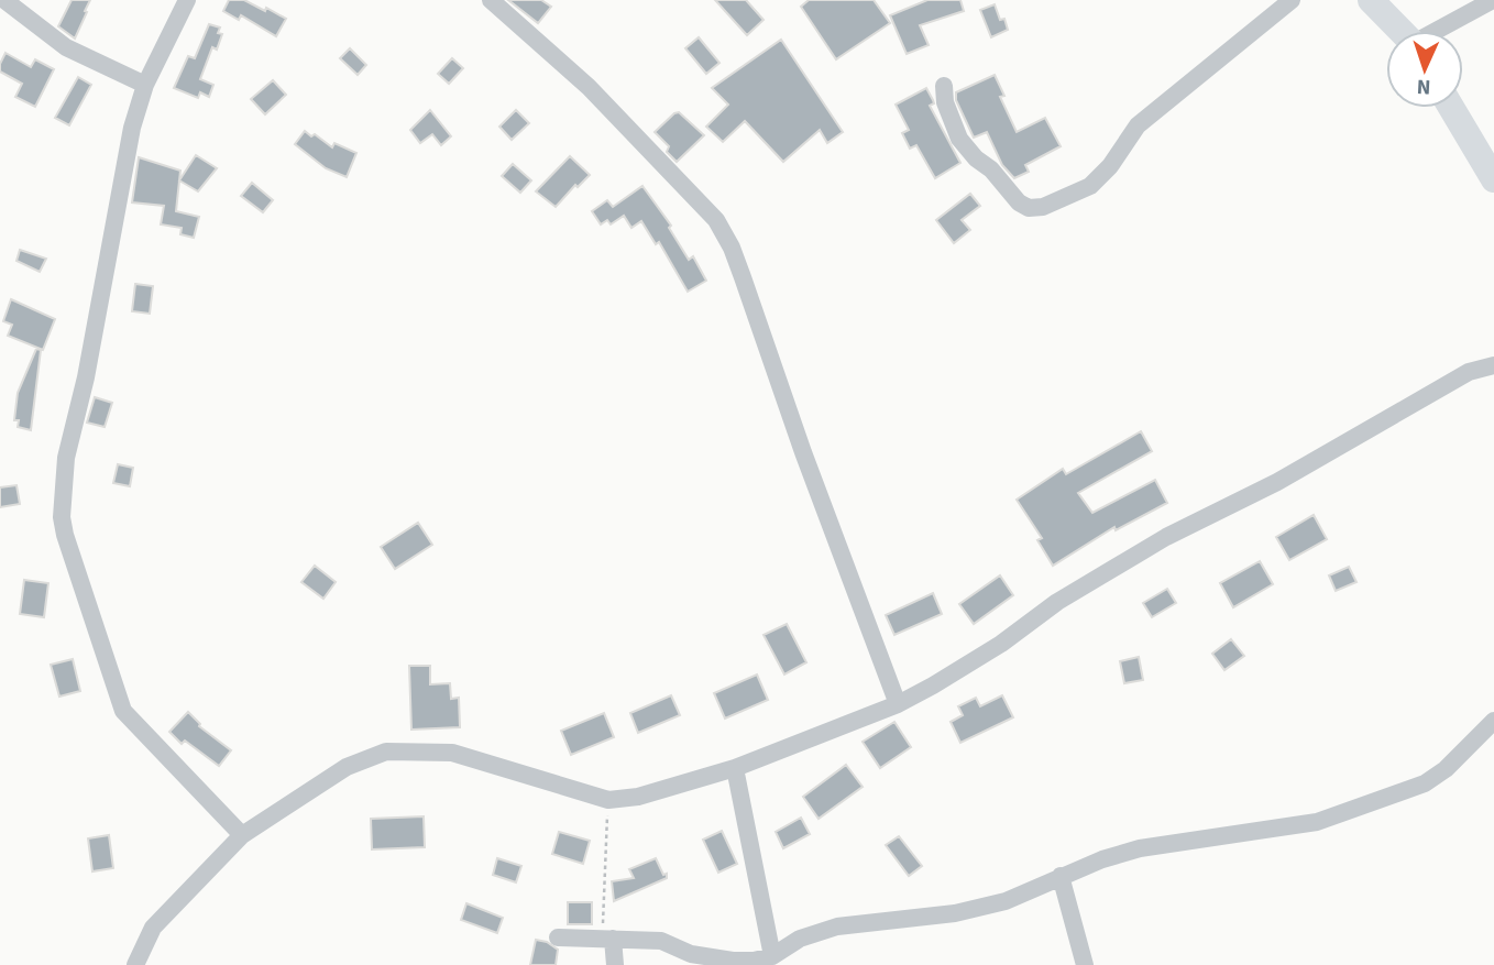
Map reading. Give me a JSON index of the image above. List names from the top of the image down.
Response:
{
  "north": "bottom"
}
